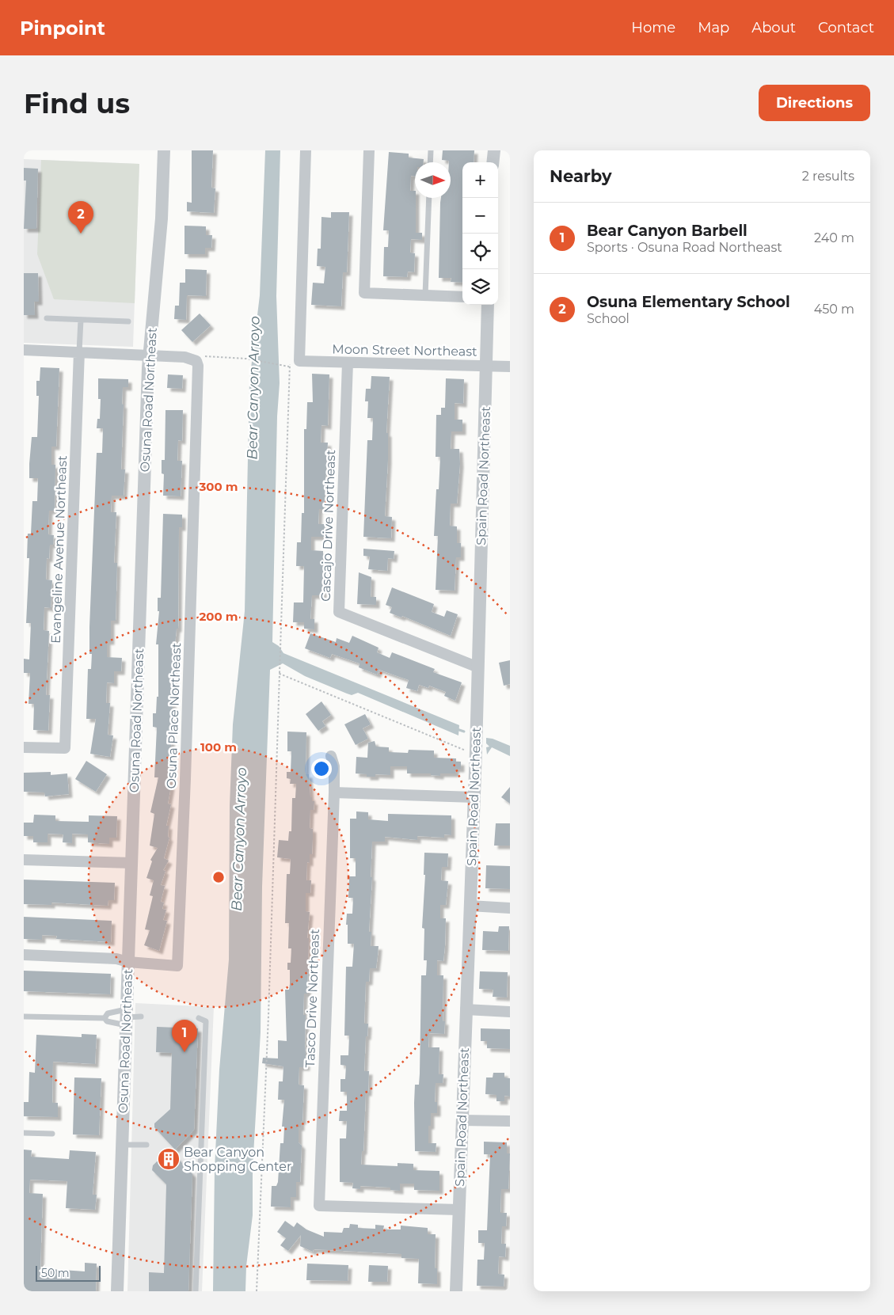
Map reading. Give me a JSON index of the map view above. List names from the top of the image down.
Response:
{
  "streets": {
    "street": [
      "Moon Street Northeast",
      "Osuna Road Northeast",
      "Spain Road Northeast",
      "Cascajo Drive Northeast",
      "Evangeline Avenue Northeast",
      "Osuna Place Northeast",
      "Tasco Drive Northeast"
    ]
  },
  "crossings": [
    ["Moon Street Northeast", "Spain Road Northeast"],
    ["Moon Street Northeast", "Cascajo Drive Northeast"],
    ["Osuna Road Northeast", "Osuna Place Northeast"],
    ["Spain Road Northeast", "Cascajo Drive Northeast"],
    ["Spain Road Northeast", "Tasco Drive Northeast"]
  ],
  "water": ["Bear Canyon Arroyo"],
  "places": {
    "building": ["Bear Canyon Shopping Center"]
  },
  "scale_bar": "50 m",
  "north": "right",
  "page": {
    "header": "Pinpoint",
    "nav": [
      "Home",
      "Map",
      "About",
      "Contact"
    ],
    "buttons": "Directions",
    "title": "Find us",
    "heading": ["Nearby", "2 results"],
    "map_buttons": ["+", "−"],
    "pins": ["2", "1"],
    "list": [
      {
        "mark": "1",
        "name": "Bear Canyon Barbell",
        "note": "Sports · Osuna Road Northeast",
        "value": "240 m"
      },
      {
        "mark": "2",
        "name": "Osuna Elementary School",
        "note": "School",
        "value": "450 m"
      }
    ],
    "scale": "50 m"
  },
  "rings": ["300 m", "200 m", "100 m"]
}
